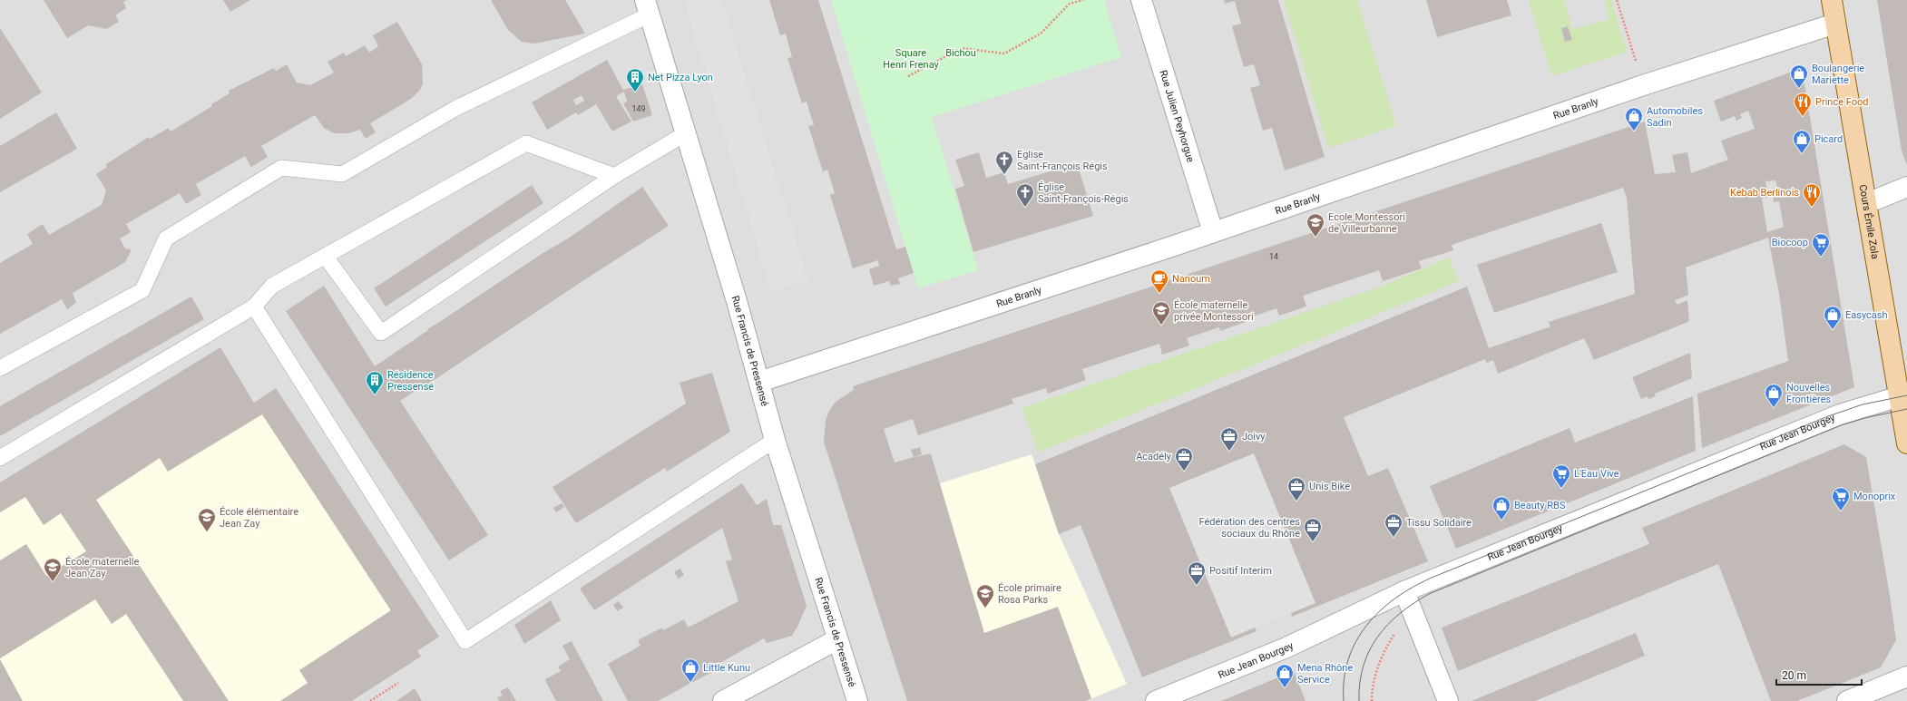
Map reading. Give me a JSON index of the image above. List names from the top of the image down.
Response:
{
  "streets": {
    "main road": ["Cours Émile Zola"],
    "street": [
      "Rue Branly",
      "Rue Julien Peyhorgue",
      "Rue Francis de Pressensé",
      "Rue Jean Bourgey"
    ]
  },
  "crossings": [
    ["Rue Branly", "Rue Julien Peyhorgue"],
    ["Rue Branly", "Cours Émile Zola"],
    ["Rue Branly", "Rue Francis de Pressensé"],
    ["Cours Émile Zola", "Rue Jean Bourgey"]
  ],
  "parks": ["Square Henri Frenay", "Bichou"],
  "places": {
    "shop": [
      "Boulangerie Mariette",
      "Automobiles Sadin",
      "Picard",
      "Easycash",
      "Nouvelles Frontières",
      "Beauty RBS",
      "Little Kunu",
      "Mena Rhône Service"
    ],
    "building": ["Net Pizza Lyon", "Résidence Pressensé"],
    "restaurant": ["Prince Food", "Kebab Berlinois"],
    "church": ["Eglise Saint-François Régis", "Église Saint-François-Régis"],
    "school or university": [
      "Ecole Montessori de Villeurbanne",
      "École maternelle privée Montessori",
      "École élémentaire Jean Zay",
      "École maternelle Jean Zay",
      "École primaire Rosa Parks"
    ],
    "supermarket": ["Biocoop", "L'Eau Vive", "Monoprix"],
    "cafe": ["Nanoum"],
    "office": [
      "Joivy",
      "Acadély",
      "Unis Bike",
      "Tissu Solidaire",
      "Fédération des centres sociaux du Rhône",
      "Positif Interim"
    ]
  },
  "house_numbers": ["149", "14"],
  "scale_bar": "20 m"
}
